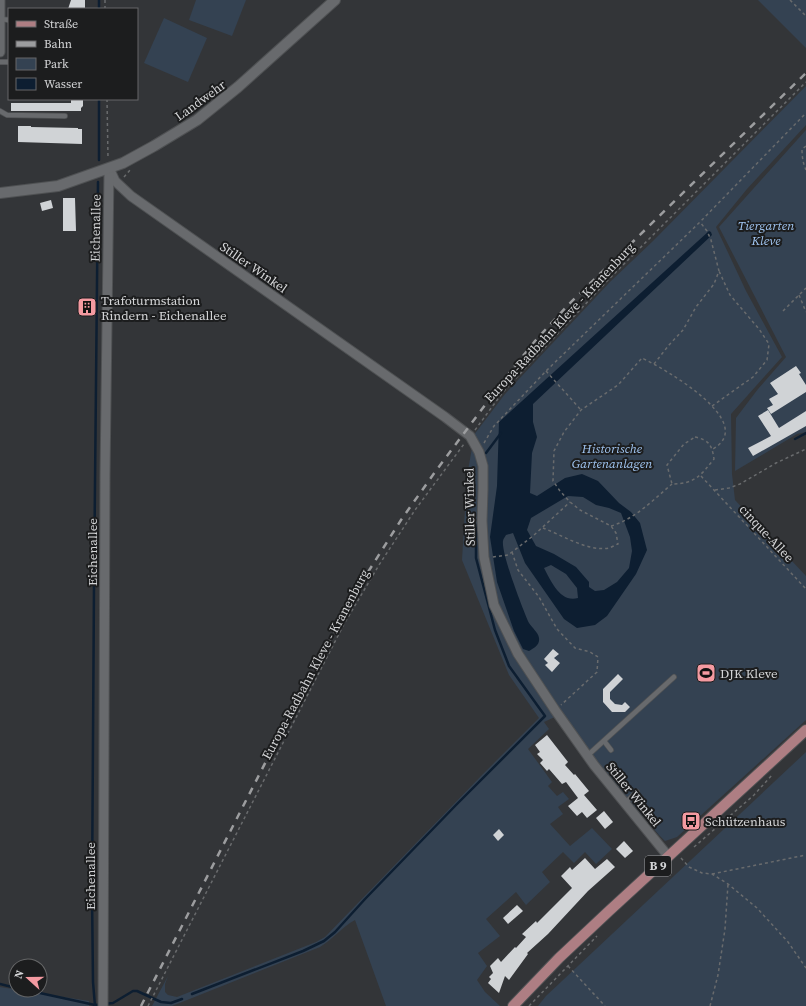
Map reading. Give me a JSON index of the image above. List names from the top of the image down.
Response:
{
  "streets": {
    "main road": ["Landwehr", "B 9"],
    "street": ["Eichenallee", "Stiller Winkel"],
    "path": ["Europa-Radbahn Kleve - Kranenburg", "cinque-Allee"]
  },
  "crossings": [
    ["Landwehr", "Eichenallee"],
    ["Landwehr", "Stiller Winkel"],
    ["Eichenallee", "Stiller Winkel"],
    ["Stiller Winkel", "Europa-Radbahn Kleve - Kranenburg"],
    ["Stiller Winkel", "B 9"]
  ],
  "parks": ["Tiergarten Kleve", "Historische Gartenanlagen"],
  "places": {
    "building": ["Trafoturmstation Rindern - Eichenallee"],
    "sports": ["DJK Kleve"],
    "bus stop": ["Schützenhaus"]
  },
  "legend": [
    "Straße",
    "Bahn",
    "Park",
    "Wasser"
  ],
  "north": "left"
}
